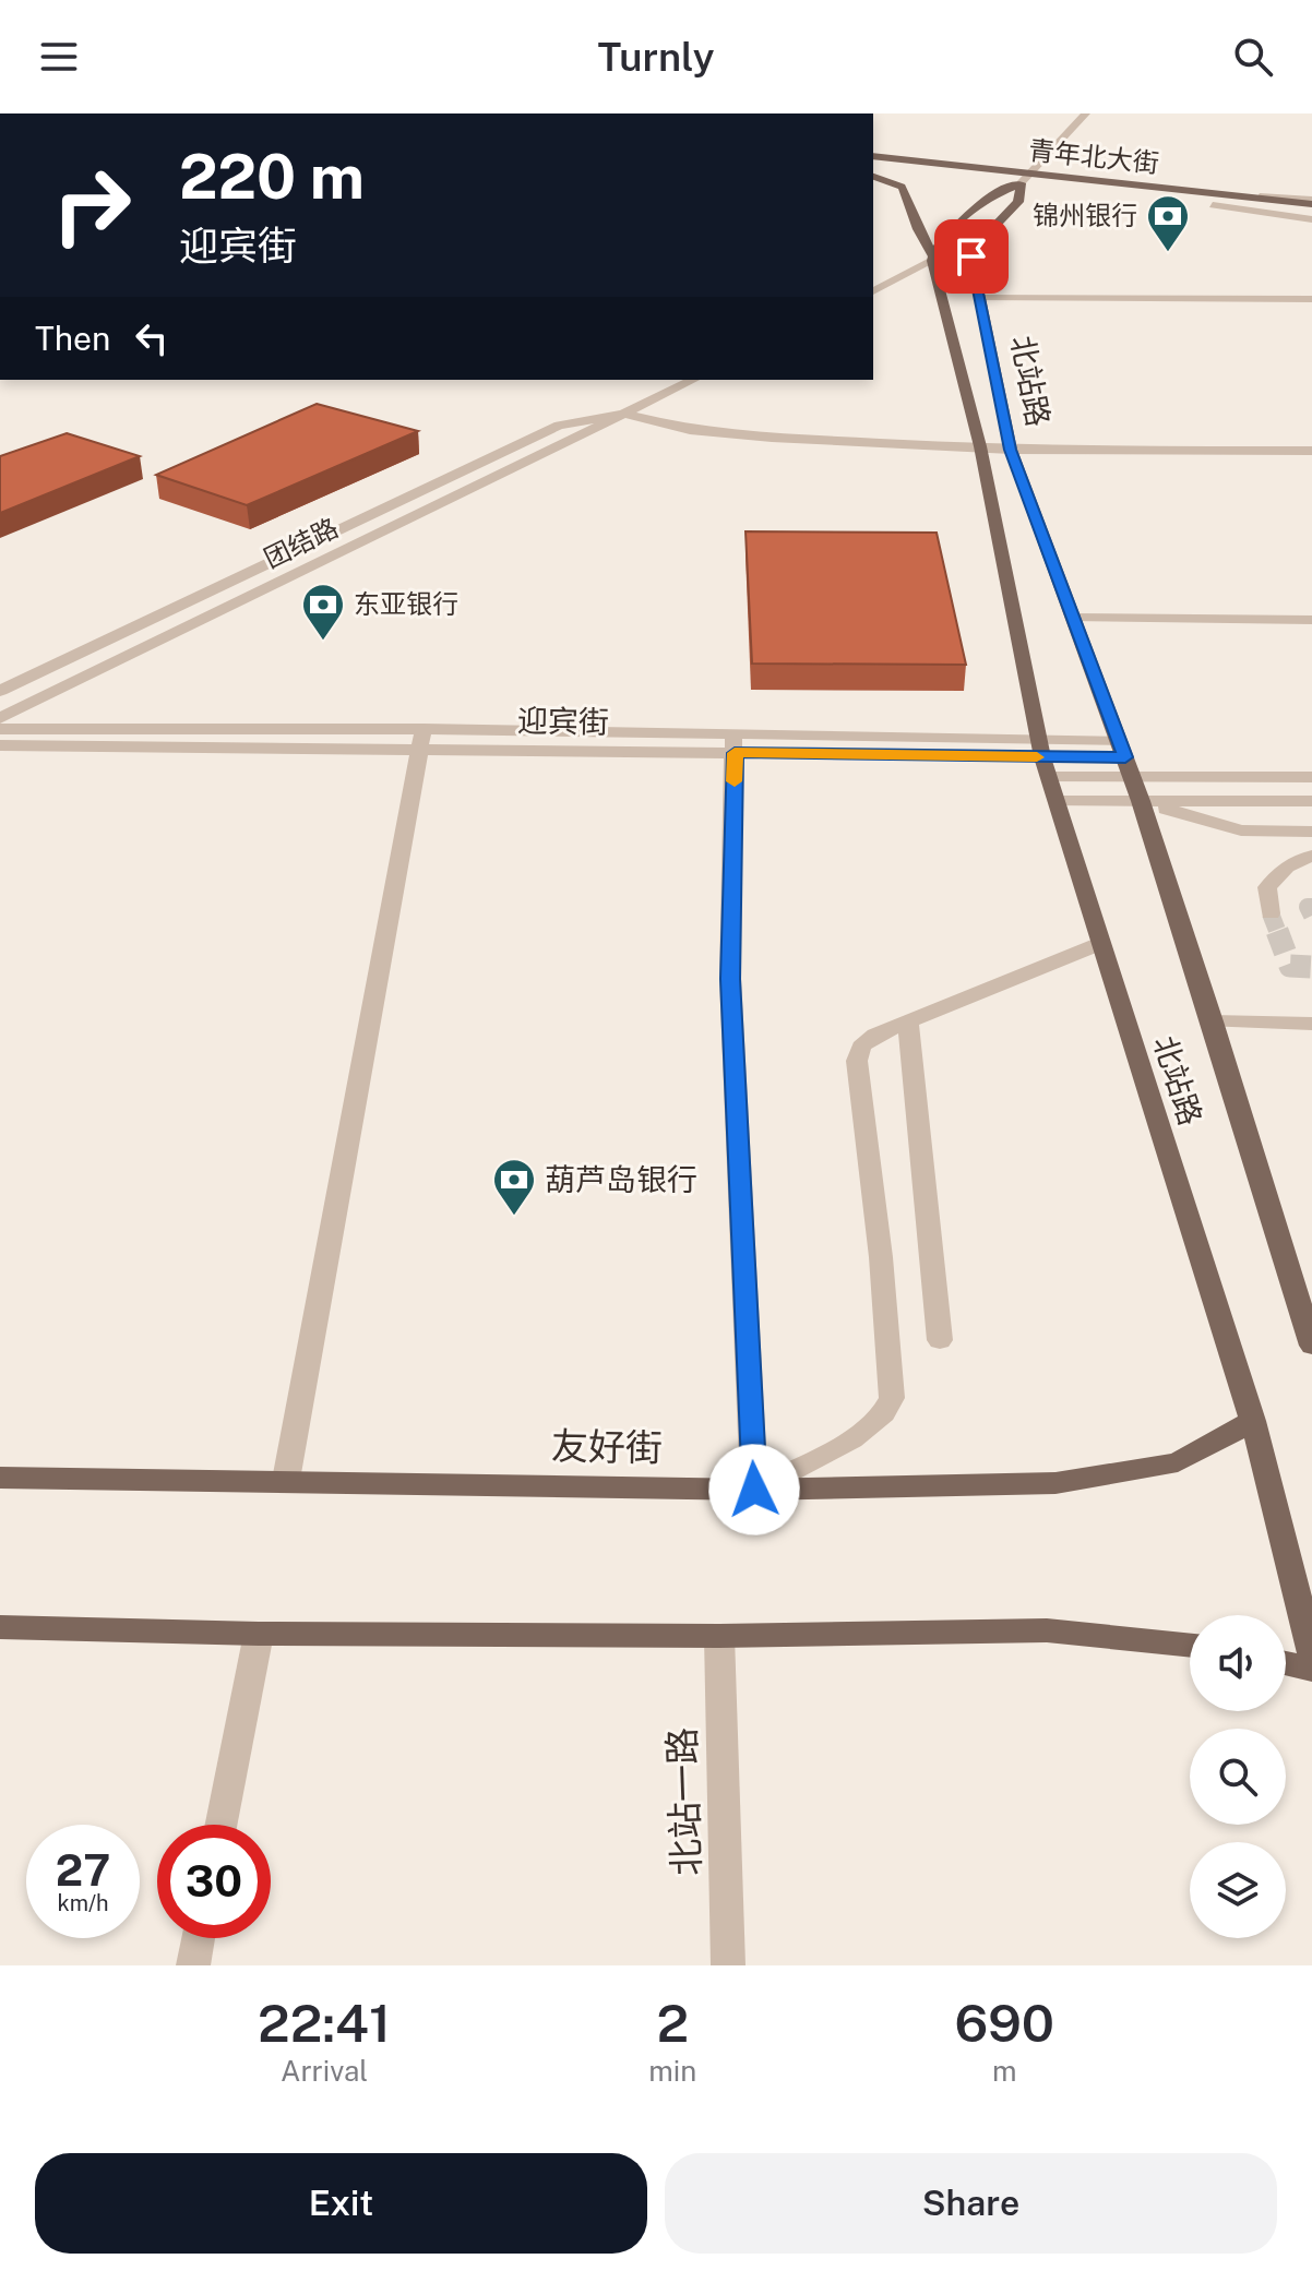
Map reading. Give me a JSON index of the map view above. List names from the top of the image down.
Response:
{
  "streets": {
    "main road": ["青年北大街", "北站路", "友好街"],
    "street": ["团结路", "迎宾街", "北站一路"]
  },
  "crossings": [
    ["青年北大街", "北站路"],
    ["北站路", "迎宾街"],
    ["北站路", "友好街"]
  ],
  "places": {
    "bank": ["锦州银行", "东亚银行", "葫芦岛银行"]
  },
  "page": {
    "header": "Turnly",
    "turn": ["220 m", "迎宾街"],
    "then": "Then",
    "speed": "27 km/h",
    "limit": "30",
    "eta": [
      "22:41",
      "Arrival",
      "2",
      "min",
      "690",
      "m"
    ],
    "buttons": ["Exit", "Share"]
  }
}
